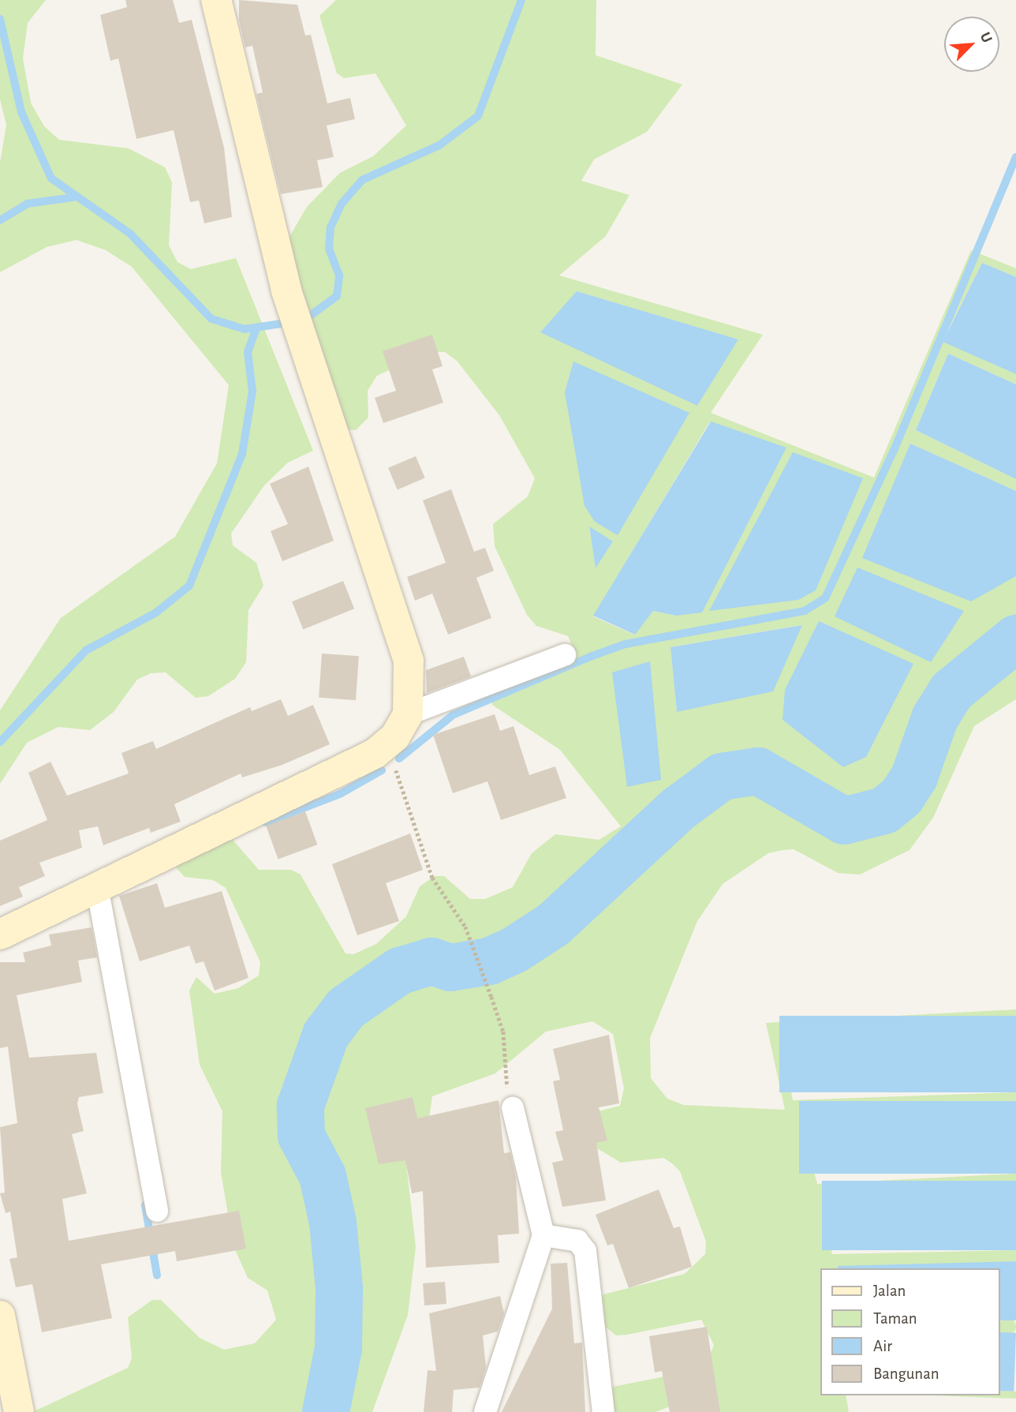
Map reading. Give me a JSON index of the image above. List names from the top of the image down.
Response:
{
  "legend": [
    "Jalan",
    "Taman",
    "Air",
    "Bangunan"
  ],
  "north": "top right"
}
